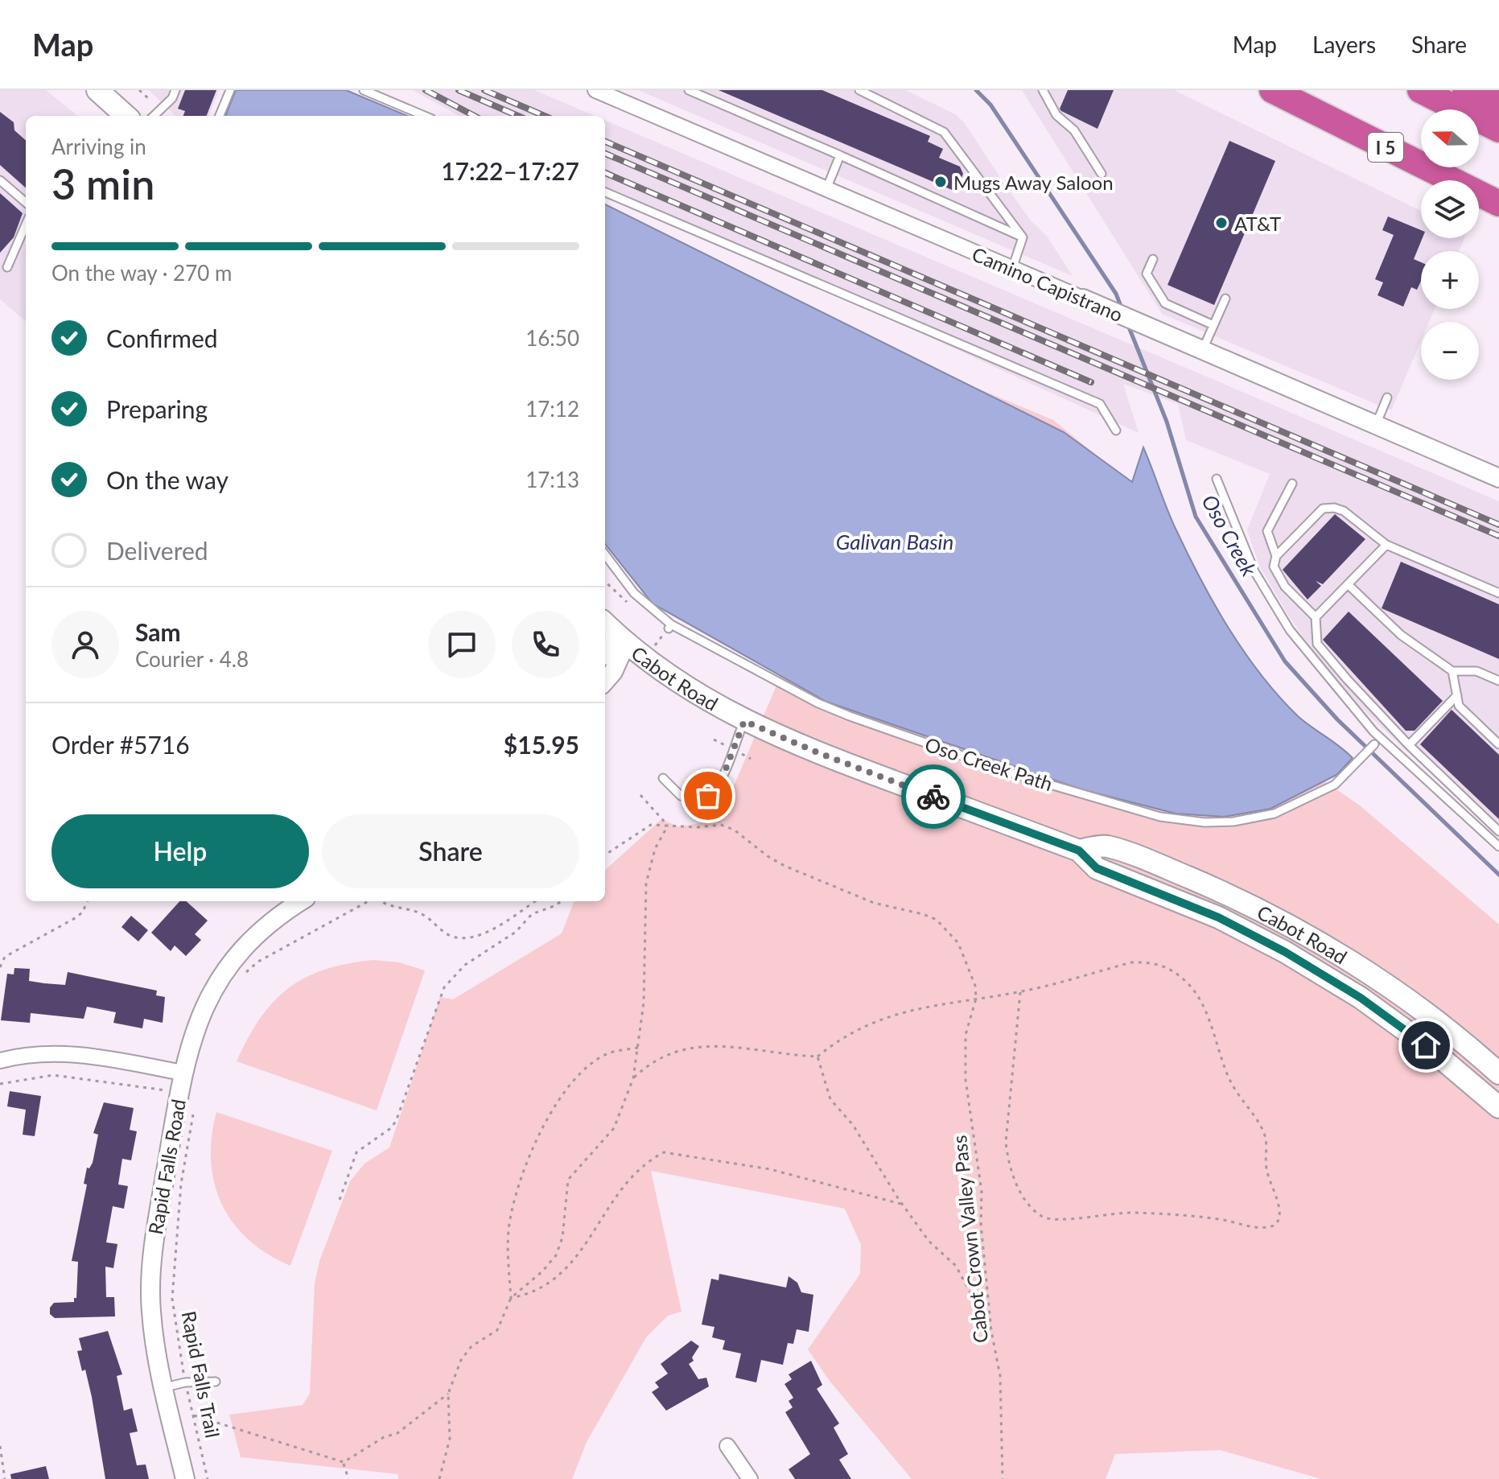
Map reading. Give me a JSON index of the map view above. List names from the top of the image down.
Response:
{
  "streets": {
    "highway": ["I 5"],
    "main road": ["Cabot Road"],
    "street": ["Camino Capistrano", "Rapid Falls Road"],
    "lane": ["Oso Creek Path"],
    "path": ["Cabot Crown Valley Pass", "Rapid Falls Trail"]
  },
  "water": ["Oso Creek", "Galivan Basin"],
  "places": ["Mugs Away Saloon", "AT&T"],
  "north": "left",
  "page": {
    "header": "Map",
    "nav": ["Map", "Layers", "Share"],
    "map_buttons": ["+", "−"],
    "heading": ["3 min", "Arriving in", "17:22–17:27"],
    "panel": [
      "Sam",
      "Courier · 4.8",
      "Order #5716",
      "$15.95"
    ],
    "bar": "On the way · 270 m",
    "list": [
      ["Confirmed", "16:50"],
      ["Preparing", "17:12"],
      ["On the way", "17:13"],
      "Delivered"
    ],
    "buttons": ["Help", "Share"]
  }
}
